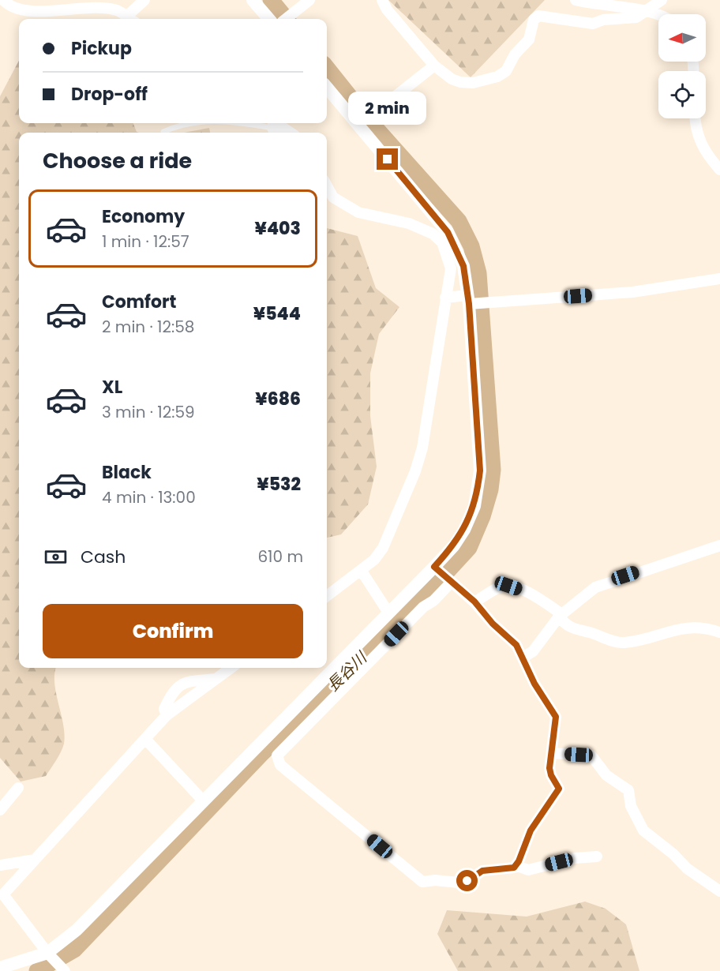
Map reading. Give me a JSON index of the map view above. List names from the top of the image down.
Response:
{
  "water": ["長谷川"],
  "north": "left",
  "page": {
    "banner": ["Pickup", "Drop-off"],
    "bubble": "2 min",
    "heading": "Choose a ride",
    "list": [
      {
        "name": "Economy",
        "note": "1 min · 12:57",
        "value": "¥403"
      },
      {
        "name": "Comfort",
        "note": "2 min · 12:58",
        "value": "¥544"
      },
      {
        "name": "XL",
        "note": "3 min · 12:59",
        "value": "¥686"
      },
      {
        "name": "Black",
        "note": "4 min · 13:00",
        "value": "¥532"
      }
    ],
    "pay": ["Cash", "610 m"],
    "buttons": "Confirm"
  }
}
